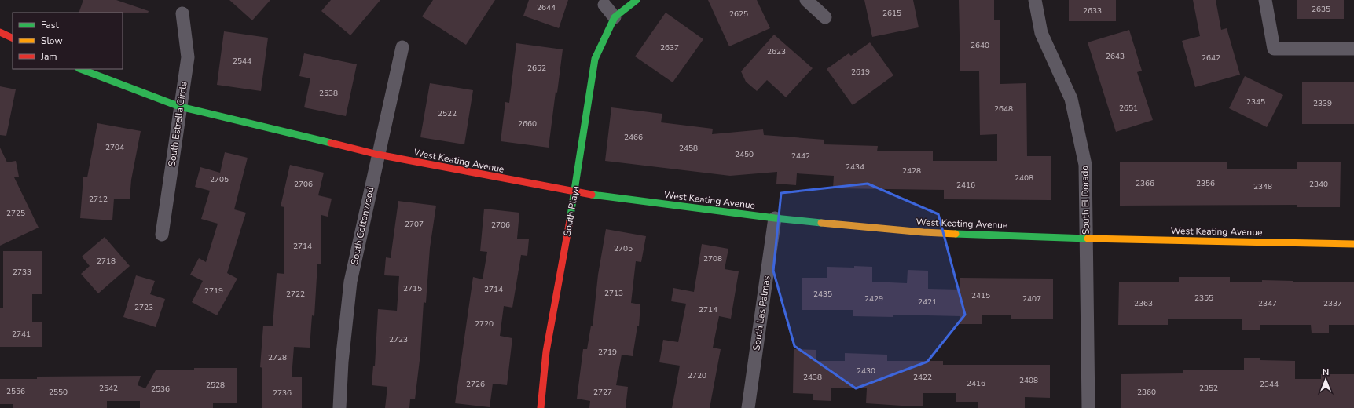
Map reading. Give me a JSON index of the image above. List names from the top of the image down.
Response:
{
  "streets": {
    "street": [
      "South Estrella Circle",
      "West Keating Avenue",
      "South El Dorado",
      "South Playa",
      "South Cottonwood",
      "South Las Palmas"
    ]
  },
  "crossings": [
    ["South Estrella Circle", "West Keating Avenue"],
    ["West Keating Avenue", "South El Dorado"],
    ["West Keating Avenue", "South Playa"],
    ["West Keating Avenue", "South Cottonwood"],
    ["West Keating Avenue", "South Las Palmas"]
  ],
  "house_numbers": [
    "2644",
    "2635",
    "2633",
    "2615",
    "2625",
    "2640",
    "2637",
    "2623",
    "2643",
    "2642",
    "2544",
    "2652",
    "2619",
    "2538",
    "2345",
    "2339",
    "2651",
    "2648",
    "2522",
    "2660",
    "2466",
    "2704",
    "2458",
    "2450",
    "2442",
    "2434",
    "2428",
    "2408",
    "2705",
    "2366",
    "2356",
    "2706",
    "2340",
    "2416",
    "2348",
    "2712",
    "2725",
    "2707",
    "2706",
    "2714",
    "2705",
    "2708",
    "2718",
    "2733",
    "2715",
    "2714",
    "2719",
    "2713",
    "2722",
    "2435",
    "2415",
    "2355",
    "2429",
    "2407",
    "2421",
    "2363",
    "2347",
    "2337",
    "2723",
    "2714",
    "2720",
    "2741",
    "2723",
    "2719",
    "2728",
    "2430",
    "2720",
    "2438",
    "2422",
    "2408",
    "2416",
    "2726",
    "2344",
    "2528",
    "2542",
    "2352",
    "2536",
    "2556",
    "2550",
    "2727",
    "2360",
    "2736"
  ],
  "legend": ["Fast", "Slow", "Jam"],
  "north": "top"
}
